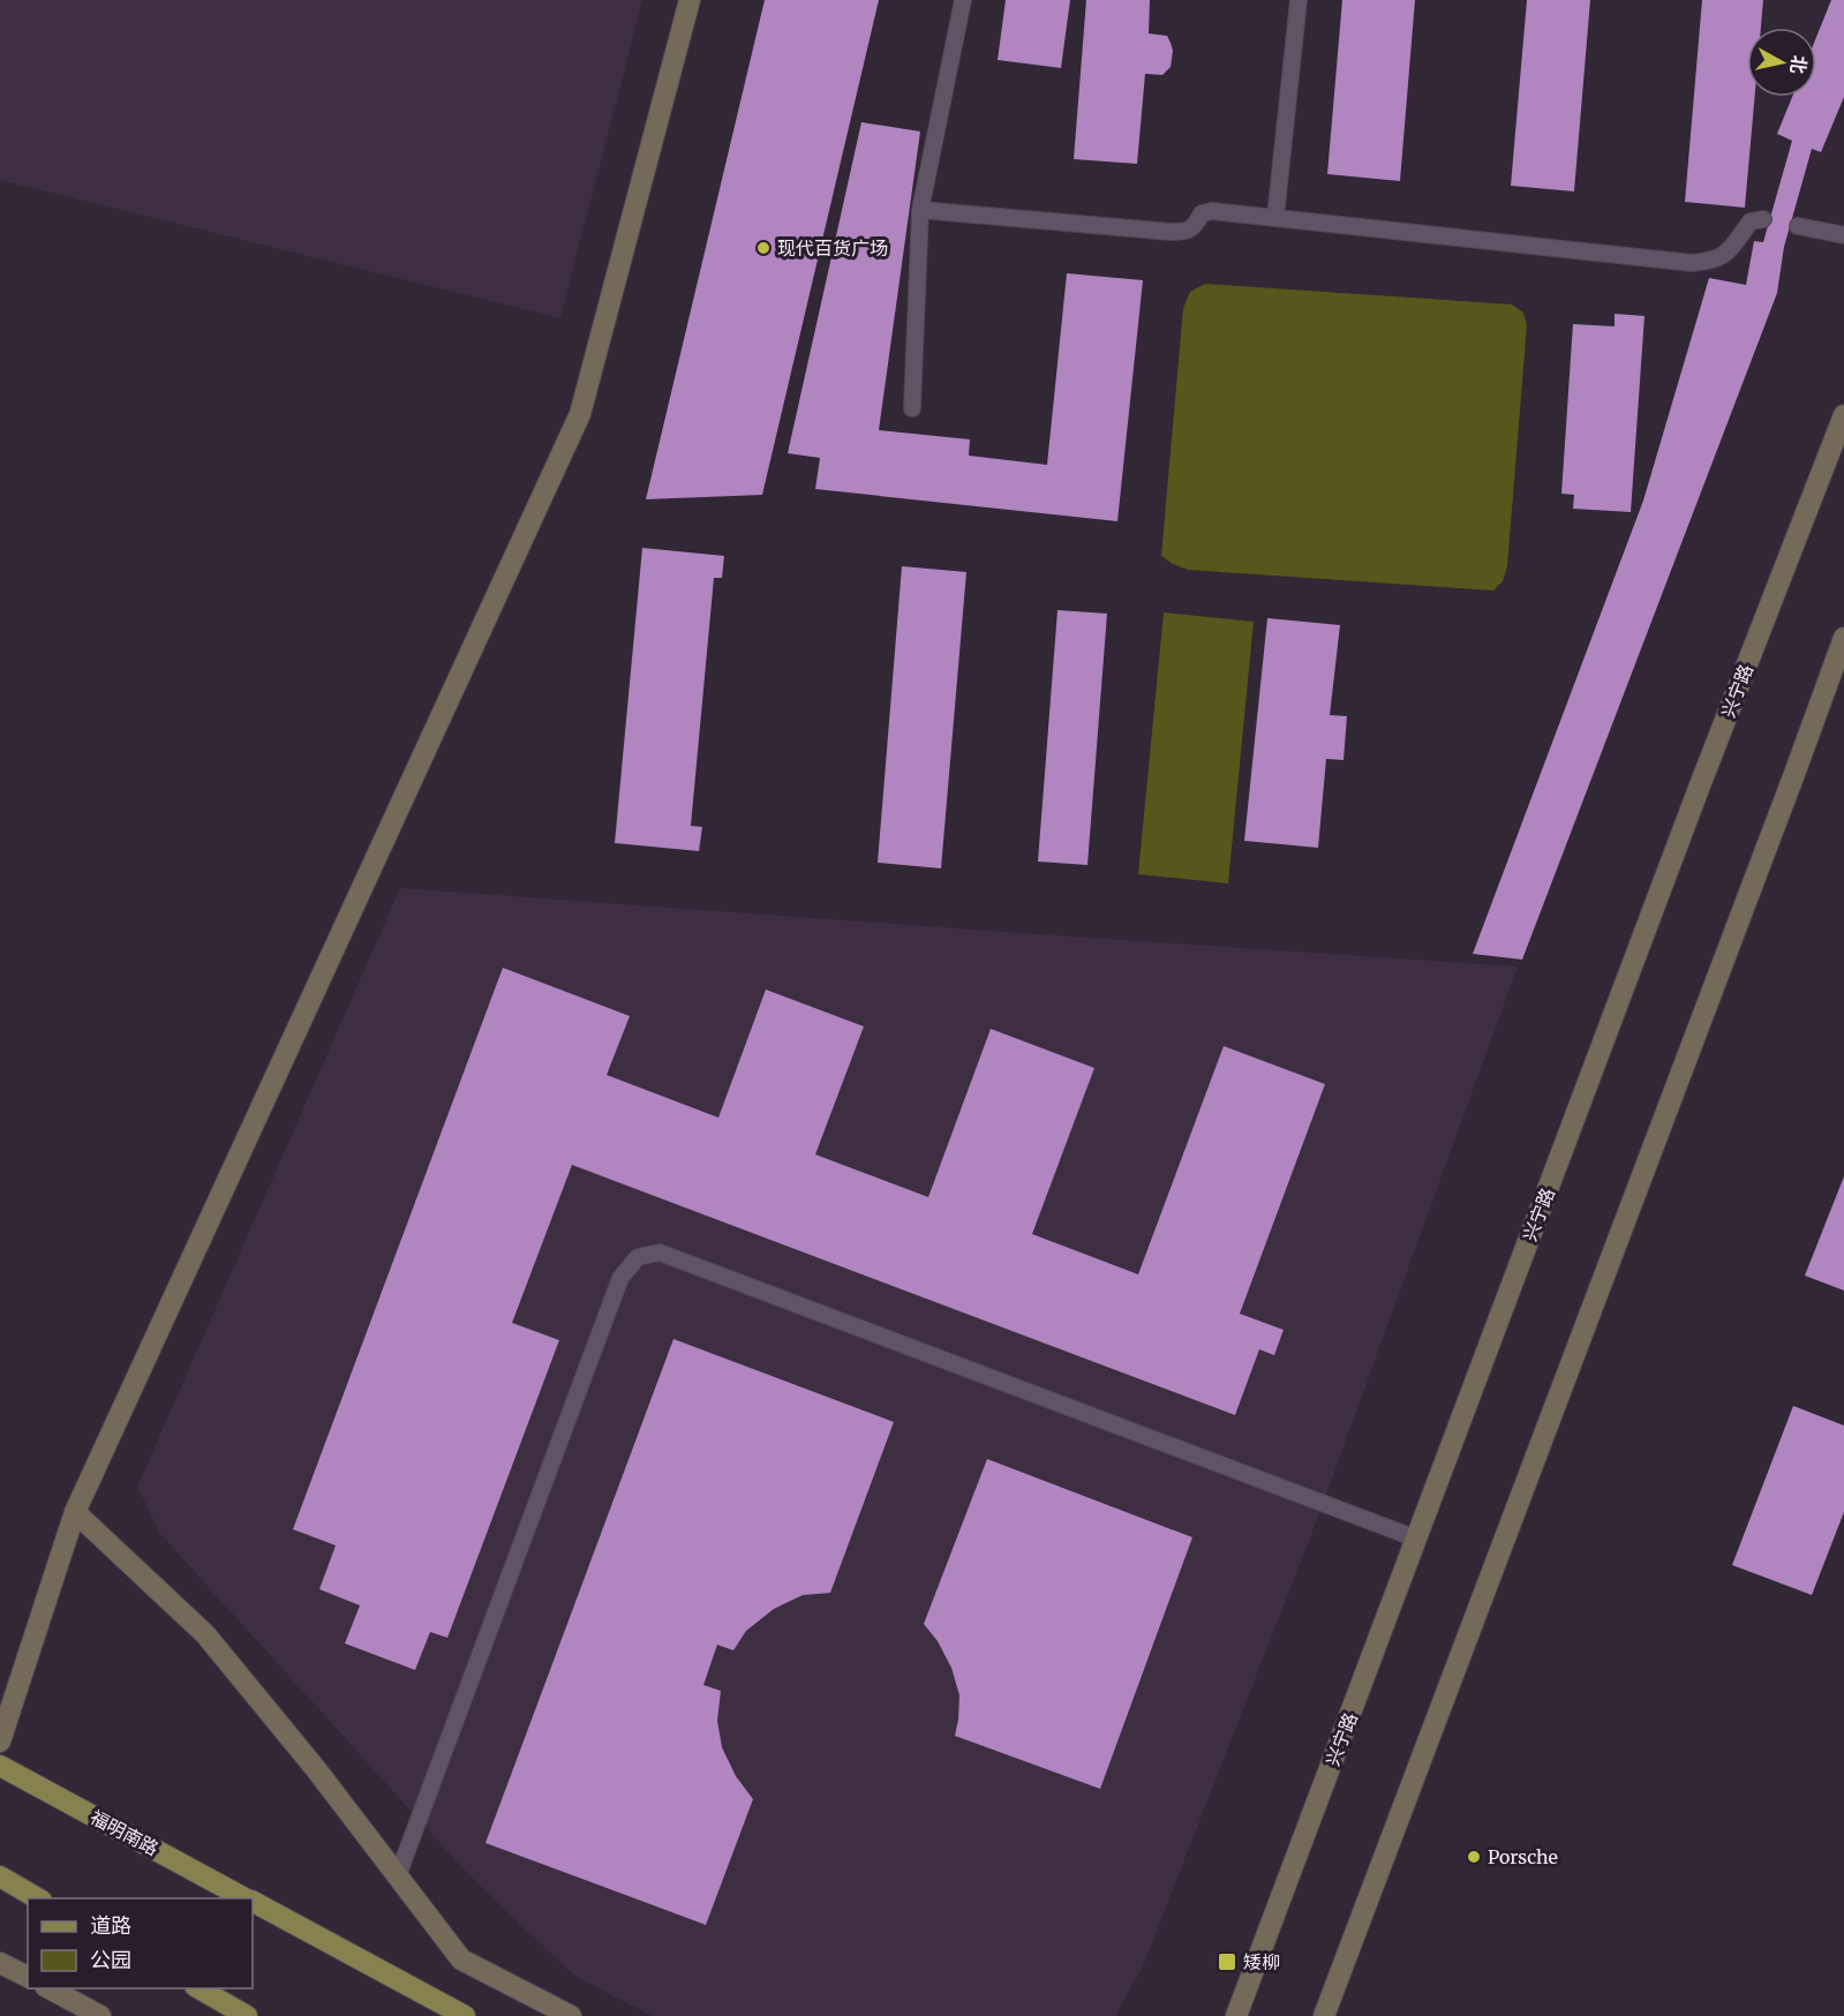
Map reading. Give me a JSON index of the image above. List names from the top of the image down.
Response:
{
  "streets": {
    "main road": ["兴宁路", "福明南路"]
  },
  "places": {
    "other": ["现代百货广场", "Porsche"],
    "transit": ["矮柳"]
  },
  "legend": ["道路", "公园"],
  "north": "right"
}
